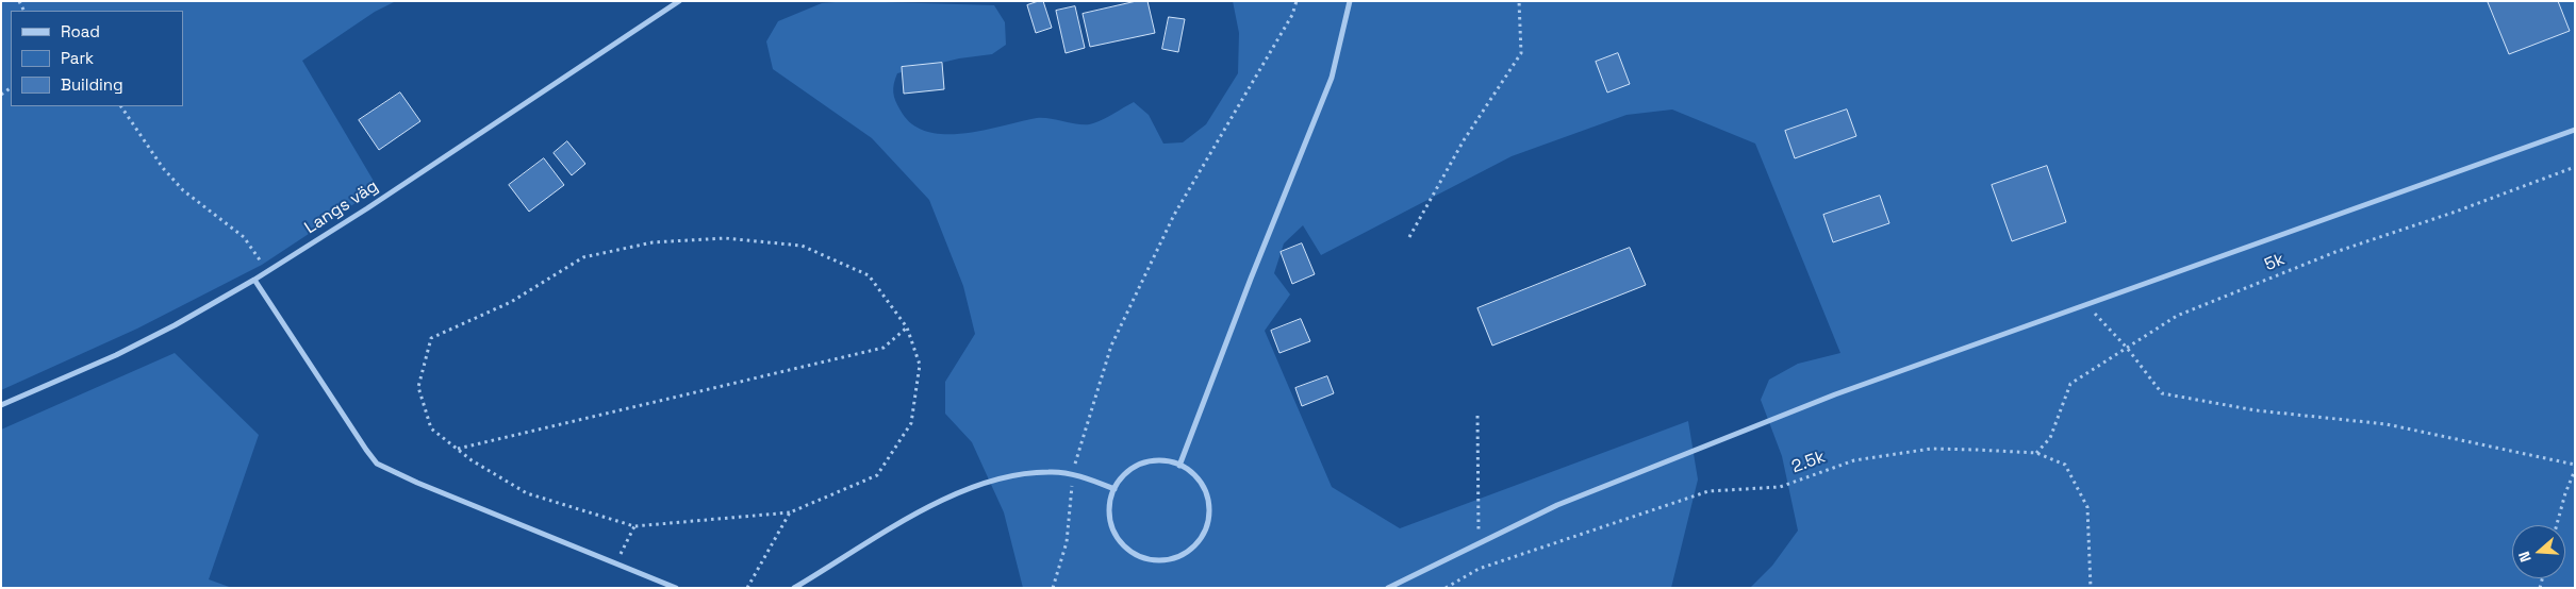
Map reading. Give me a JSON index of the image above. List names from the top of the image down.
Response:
{
  "streets": {
    "street": ["Langs väg"],
    "path": ["5k", "2.5k"]
  },
  "crossings": [
    ["5k", "2.5k"]
  ],
  "legend": ["Road", "Park", "Building"],
  "north": "left"
}
